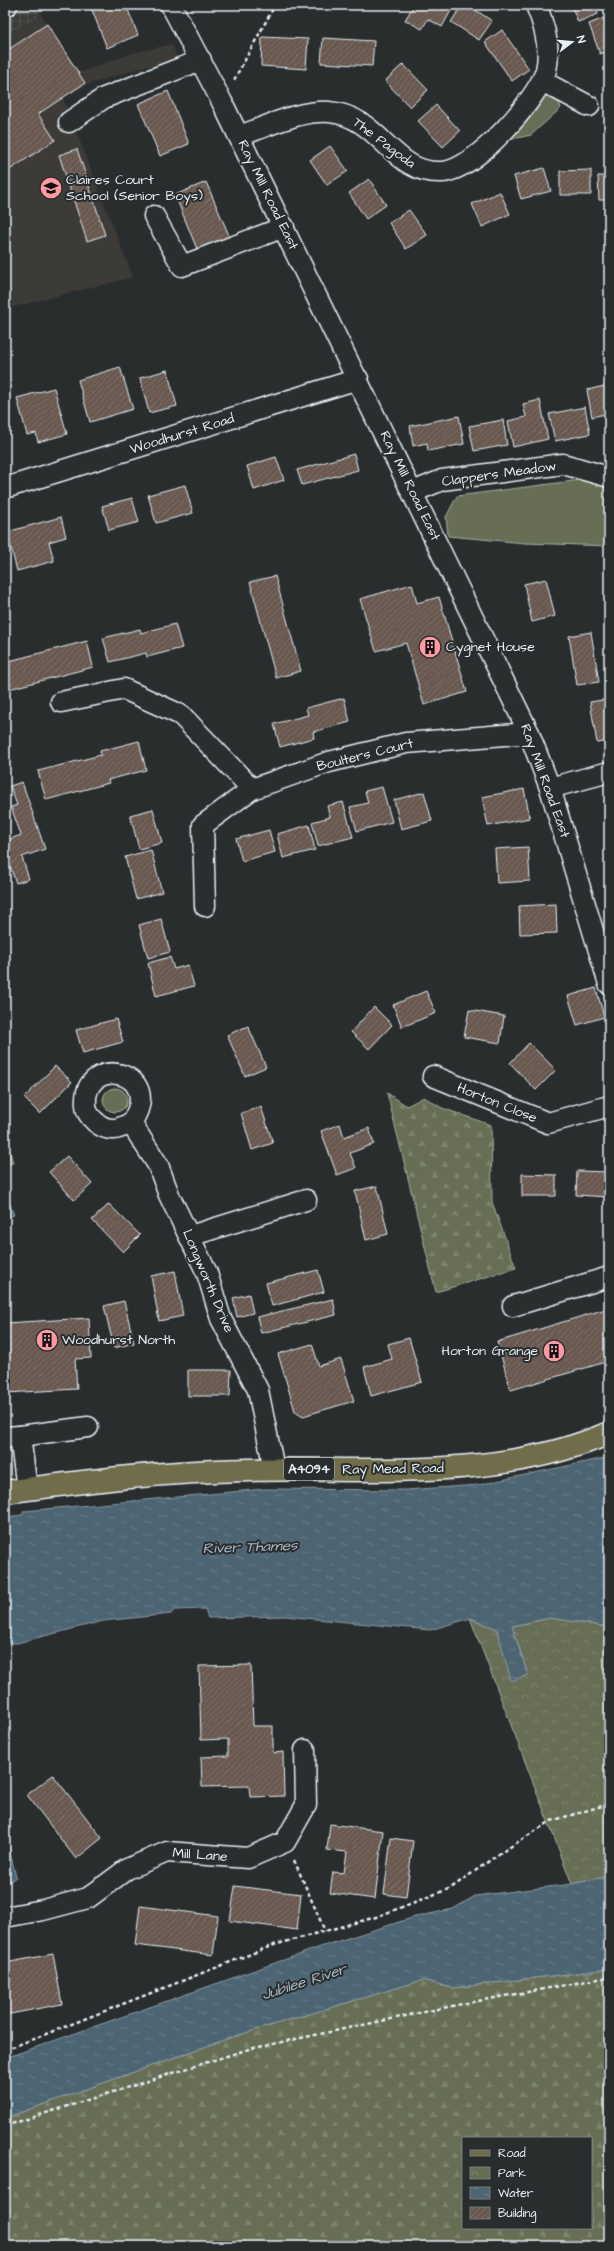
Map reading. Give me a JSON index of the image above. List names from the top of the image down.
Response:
{
  "streets": {
    "main road": ["A4094", "Ray Mead Road"],
    "street": [
      "The Pagoda",
      "Ray Mill Road East",
      "Woodhurst Road",
      "Clappers Meadow",
      "Boulters Court",
      "Horton Close",
      "Longworth Drive",
      "Mill Lane"
    ]
  },
  "crossings": [
    ["The Pagoda", "Ray Mill Road East"],
    ["Ray Mill Road East", "Woodhurst Road"],
    ["Ray Mill Road East", "Clappers Meadow"],
    ["Ray Mill Road East", "Boulters Court"],
    ["Longworth Drive", "Ray Mead Road"]
  ],
  "water": ["River Thames", "Jubilee River"],
  "places": {
    "school or university": ["Claires Court School (Senior Boys)"],
    "building": ["Cygnet House", "Woodhurst North", "Horton Grange"]
  },
  "legend": [
    "Road",
    "Park",
    "Water",
    "Building"
  ],
  "north": "right"
}
